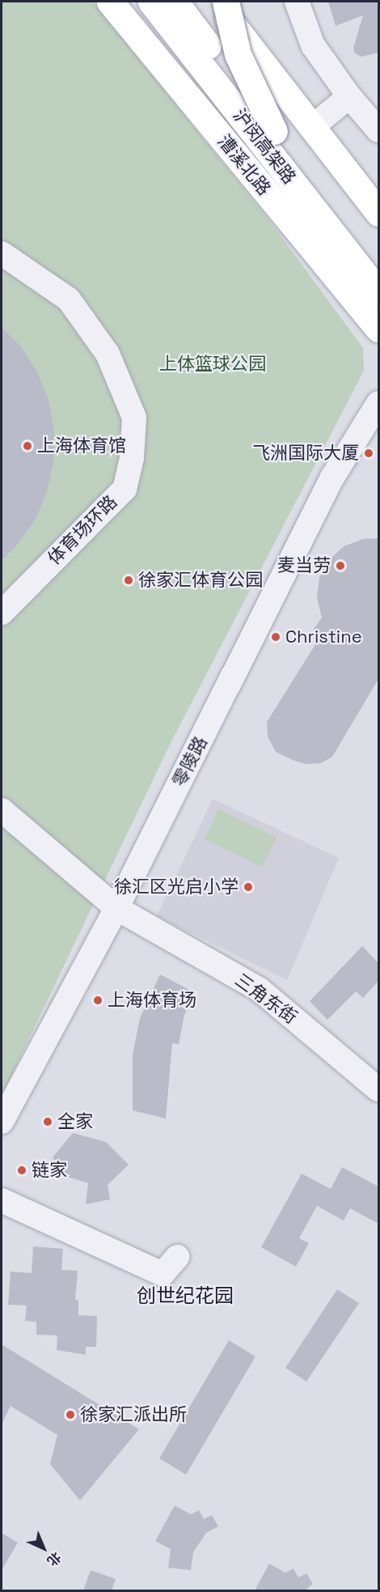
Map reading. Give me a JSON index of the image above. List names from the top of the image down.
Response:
{
  "streets": {
    "main road": ["沪闵高架路", "漕溪北路"],
    "street": ["体育场环路", "零陵路", "三角东街"]
  },
  "crossings": [
    ["零陵路", "三角东街"]
  ],
  "districts": ["创世纪花园"],
  "parks": ["上体篮球公园"],
  "places": [
    "上海体育馆",
    "飞洲国际大厦",
    "麦当劳",
    "徐家汇体育公园",
    "Christine",
    "徐汇区光启小学",
    "上海体育场",
    "全家",
    "链家",
    "徐家汇派出所"
  ],
  "north": "bottom right"
}
